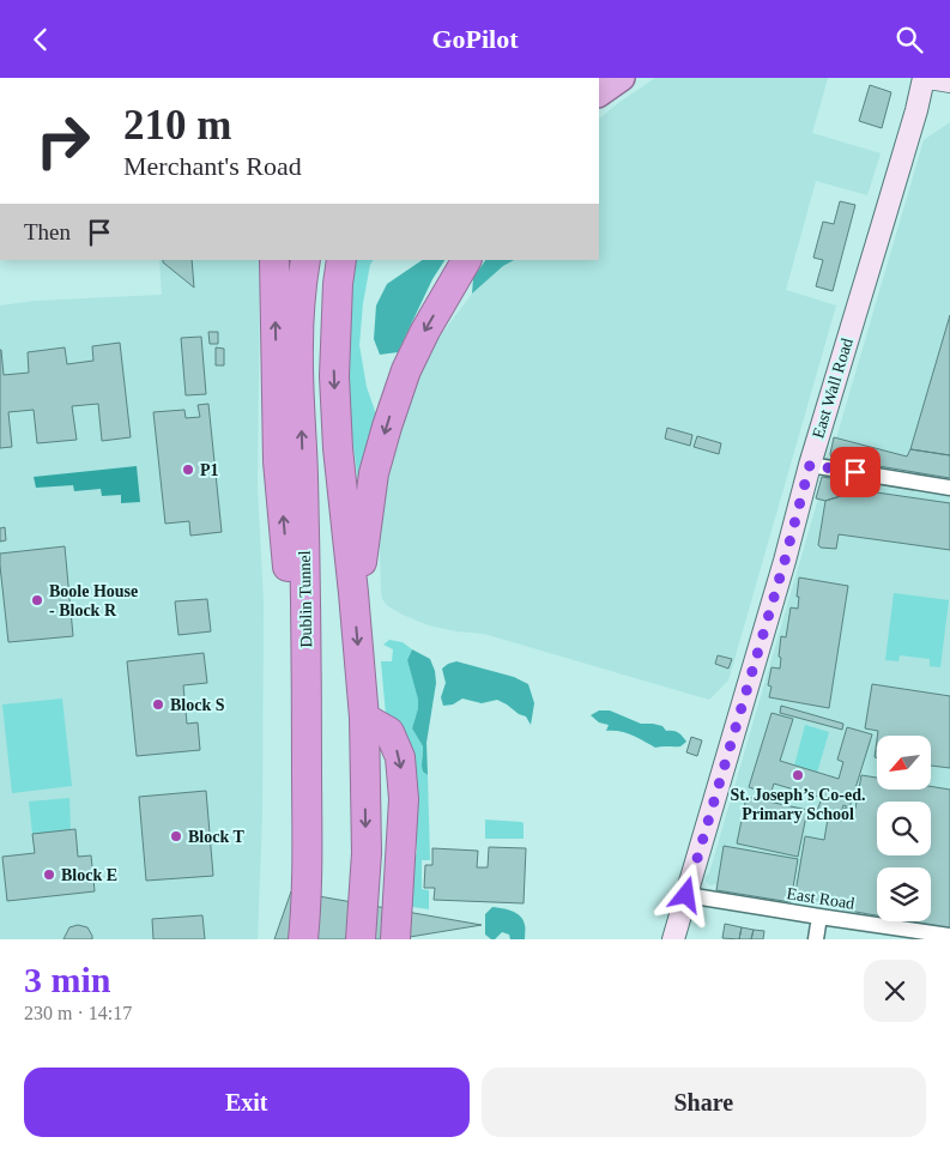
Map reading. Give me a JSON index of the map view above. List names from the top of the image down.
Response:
{
  "streets": {
    "highway": ["Dublin Tunnel"],
    "main road": ["East Wall Road"],
    "street": ["East Road"]
  },
  "crossings": [
    ["East Wall Road", "East Road"]
  ],
  "places": [
    "P1",
    "Boole House - Block R",
    "Block S",
    "St. Joseph’s Co-ed. Primary School",
    "Block T",
    "Block E"
  ],
  "north": "bottom left",
  "page": {
    "header": "GoPilot",
    "turn": ["210 m", "Merchant's Road"],
    "then": "Then",
    "heading": ["3 min", "230 m · 14:17"],
    "buttons": ["Exit", "Share"]
  }
}
